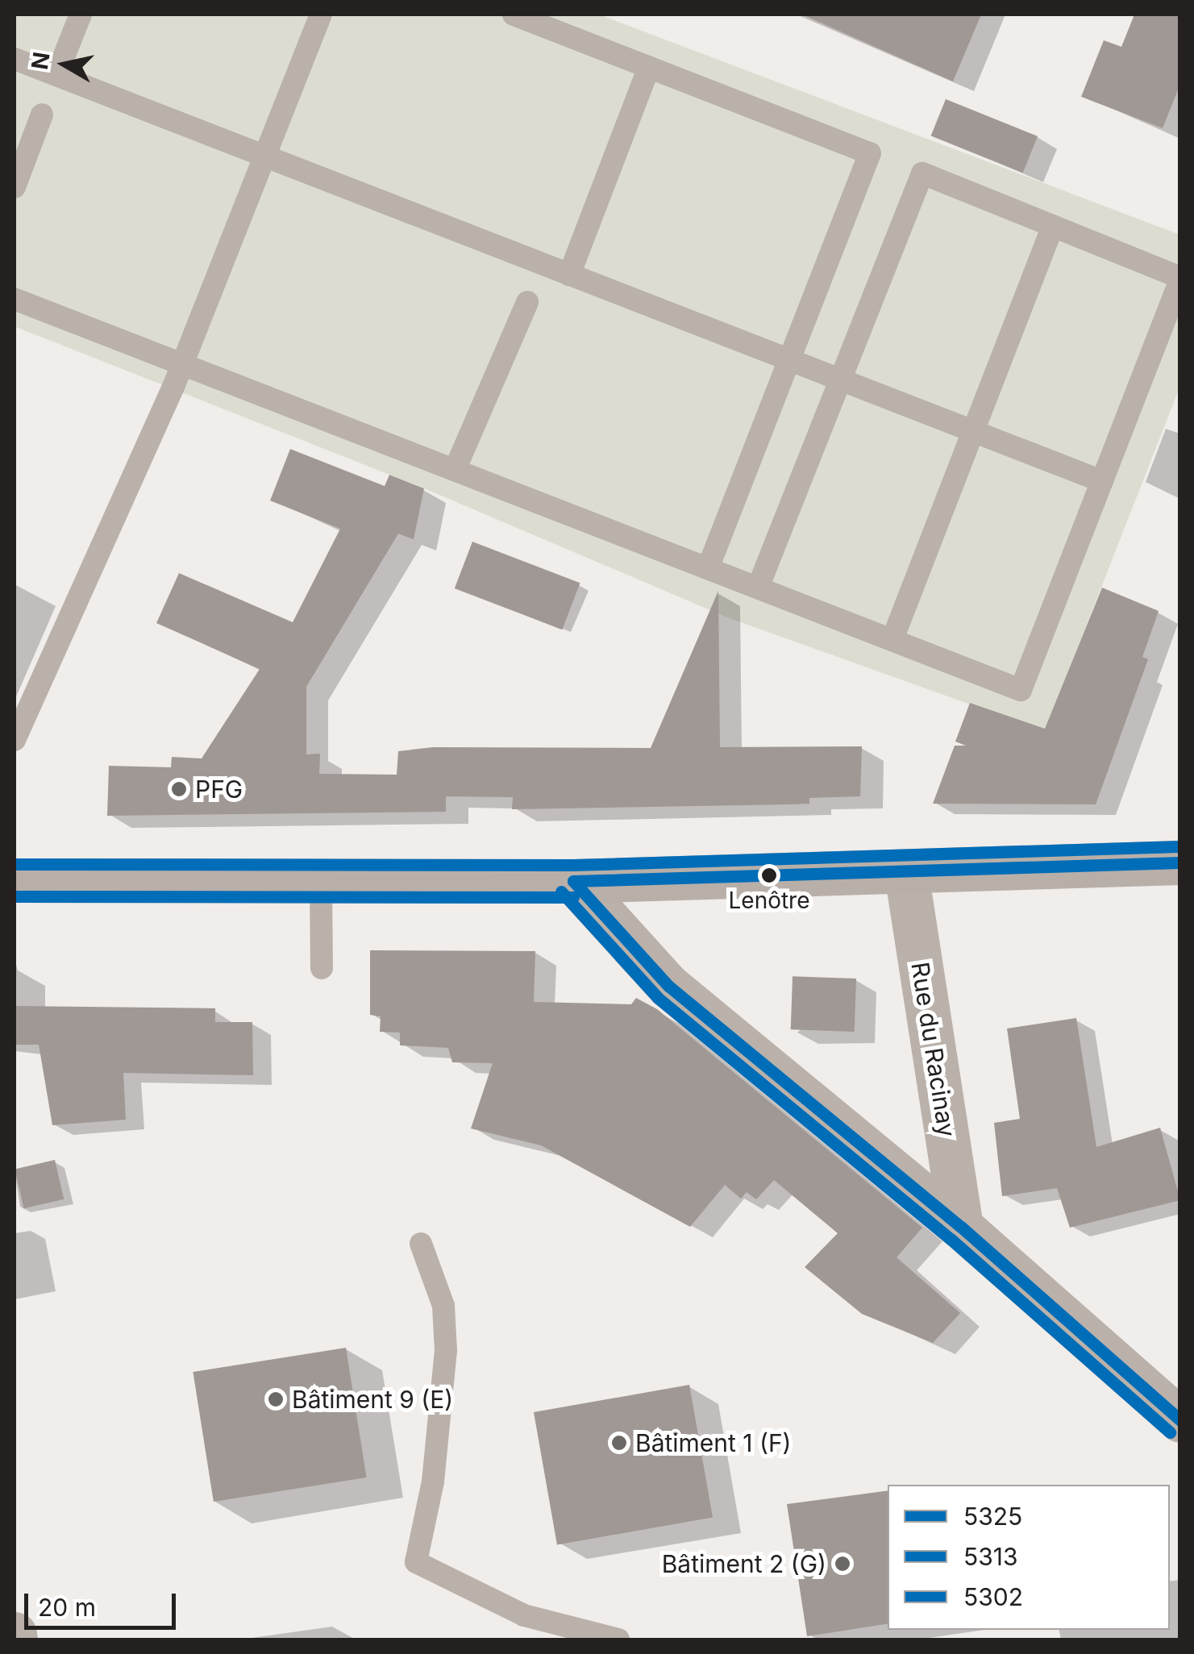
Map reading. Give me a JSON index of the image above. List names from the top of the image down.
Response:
{
  "streets": {
    "street": ["Rue du Racinay"]
  },
  "places": [
    "PFG",
    "Lenôtre",
    "Bâtiment 9 (E)",
    "Bâtiment 1 (F)",
    "Bâtiment 2 (G)"
  ],
  "lines": ["transit line 5302", "transit line 5325", "transit line 5313"],
  "legend": ["5325", "5313", "5302"],
  "scale_bar": "20 m",
  "north": "left"
}
